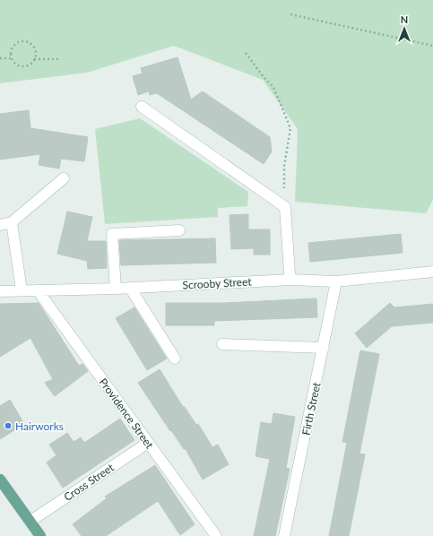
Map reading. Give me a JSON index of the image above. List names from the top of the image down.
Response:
{
  "streets": {
    "street": [
      "Scrooby Street",
      "Firth Street",
      "Providence Street",
      "Cross Street"
    ]
  },
  "crossings": [
    ["Scrooby Street", "Firth Street"],
    ["Scrooby Street", "Providence Street"],
    ["Providence Street", "Cross Street"]
  ],
  "places": ["Hairworks"],
  "north": "top"
}
